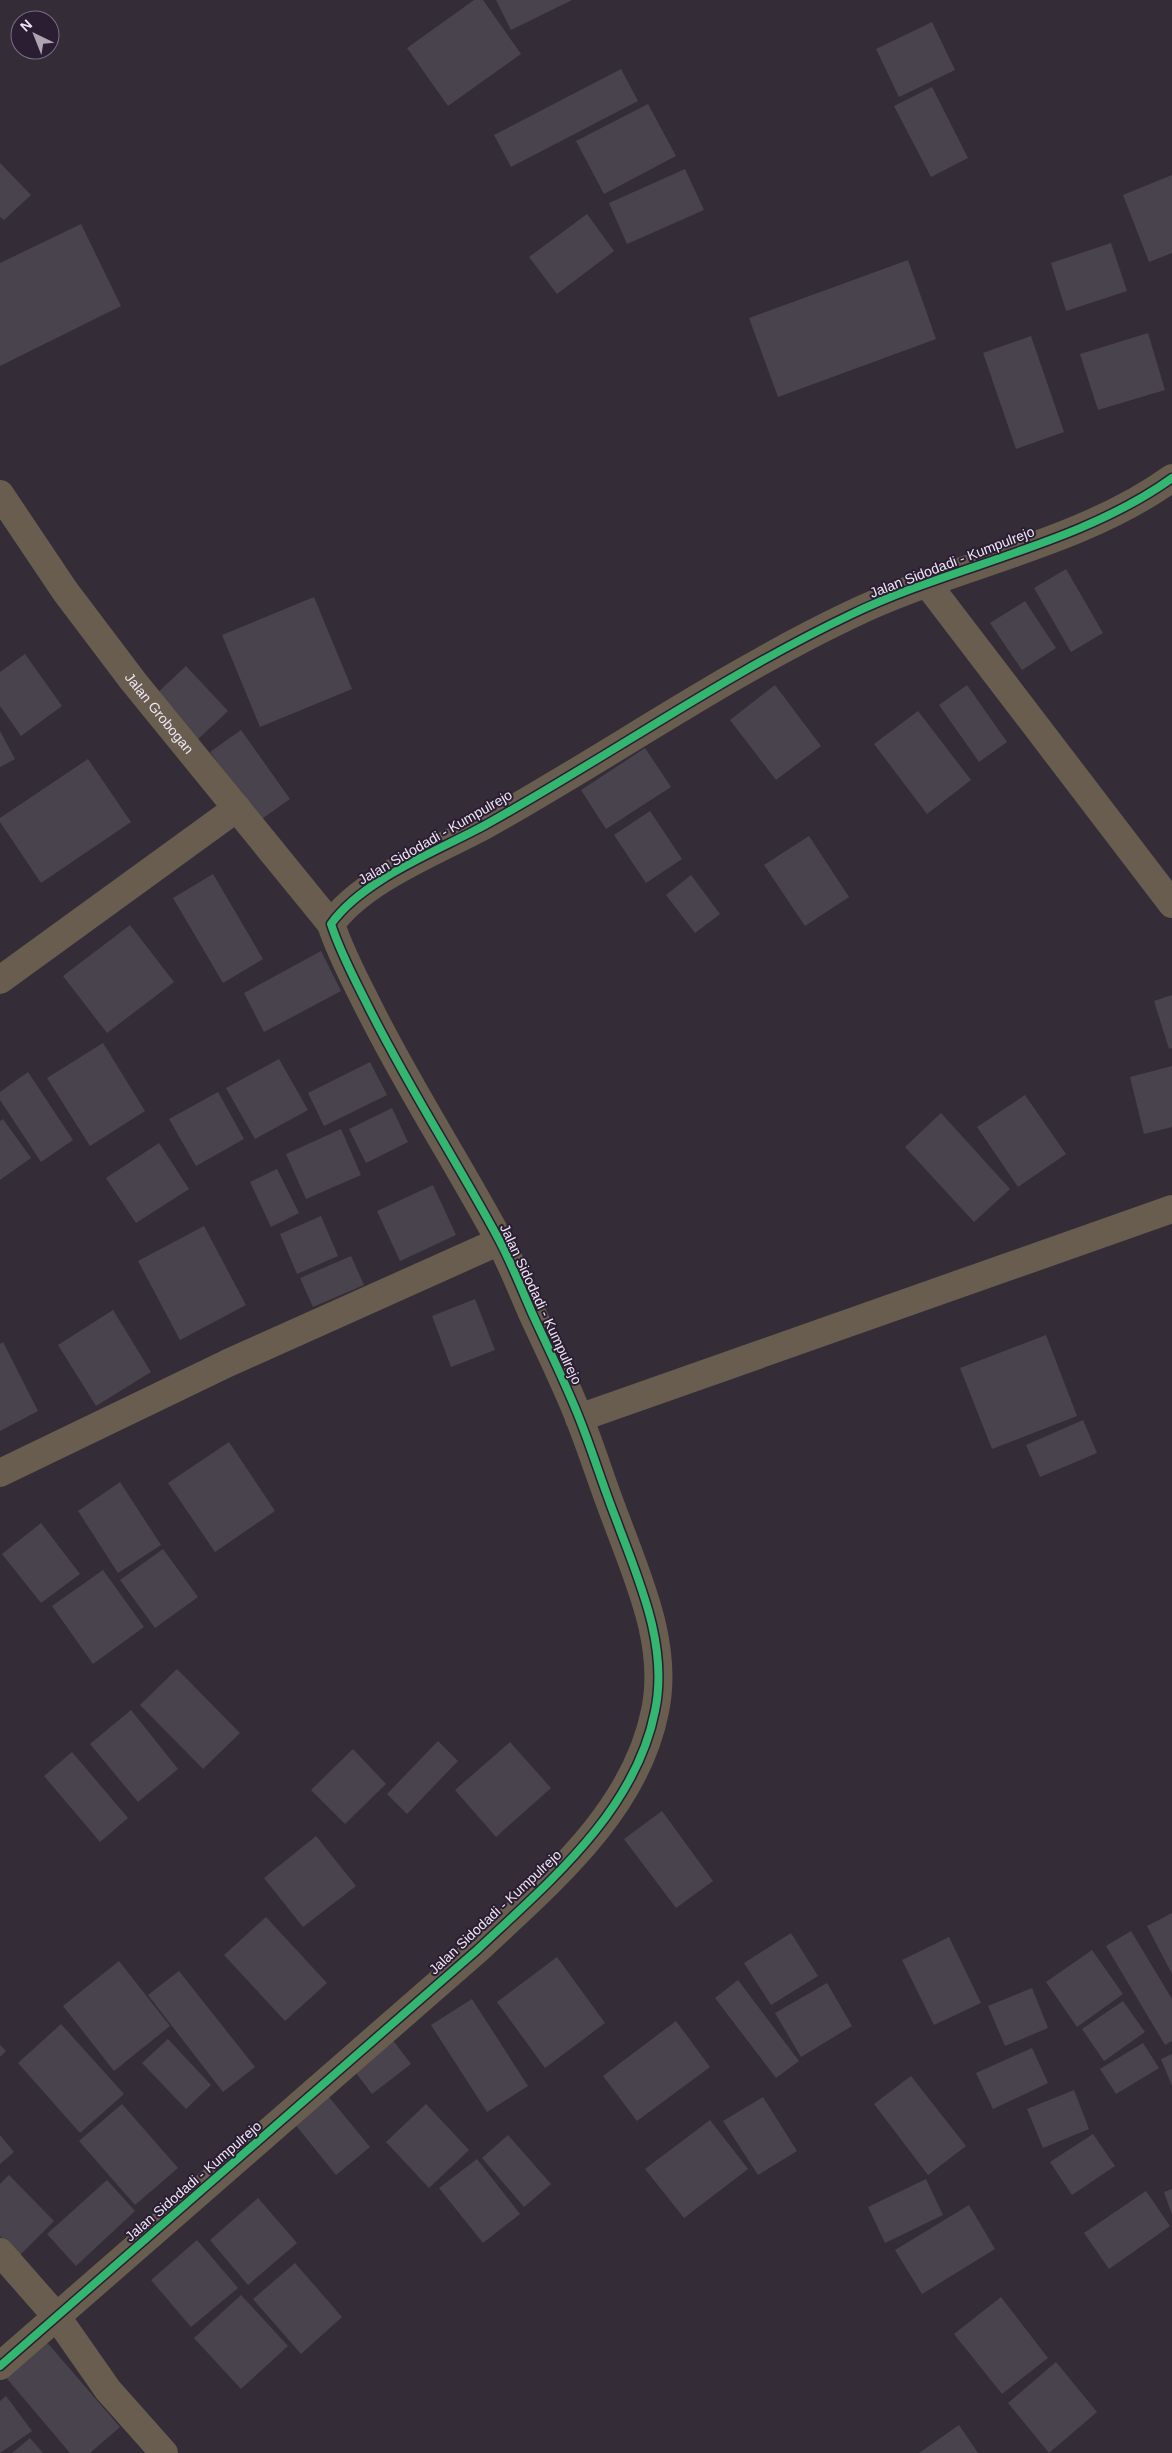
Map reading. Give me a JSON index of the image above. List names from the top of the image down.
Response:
{
  "streets": {
    "street": ["Jalan Sidodadi - Kumpulrejo", "Jalan Grobogan"]
  },
  "crossings": [
    ["Jalan Sidodadi - Kumpulrejo", "Jalan Grobogan"]
  ],
  "north": "top left"
}
